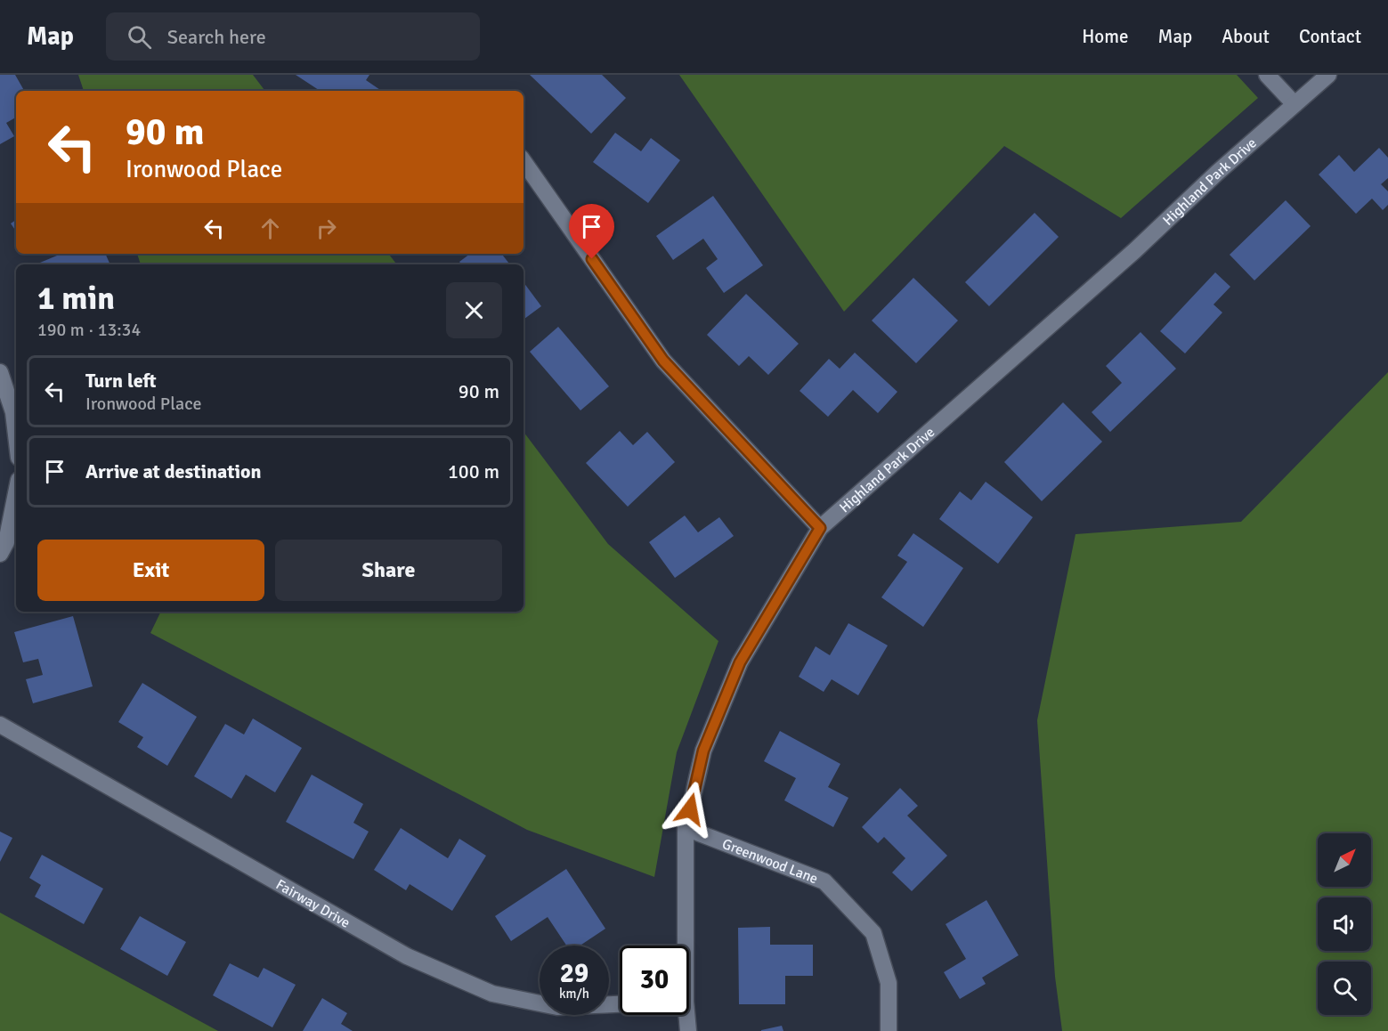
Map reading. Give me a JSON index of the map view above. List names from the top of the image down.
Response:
{
  "streets": {
    "street": ["Highland Park Drive", "Greenwood Lane", "Fairway Drive"]
  },
  "crossings": [
    ["Highland Park Drive", "Greenwood Lane"]
  ],
  "north": "top right",
  "page": {
    "header": "Map",
    "search": "Search here",
    "nav": [
      "Home",
      "Map",
      "About",
      "Contact"
    ],
    "turn": ["90 m", "Ironwood Place"],
    "heading": ["1 min", "190 m · 13:34"],
    "list": [
      {
        "name": "Turn left",
        "note": "Ironwood Place",
        "value": "90 m"
      },
      {
        "name": "Arrive at destination",
        "value": "100 m"
      }
    ],
    "buttons": ["Exit", "Share"],
    "speed": "29 km/h",
    "limit": "30"
  }
}
